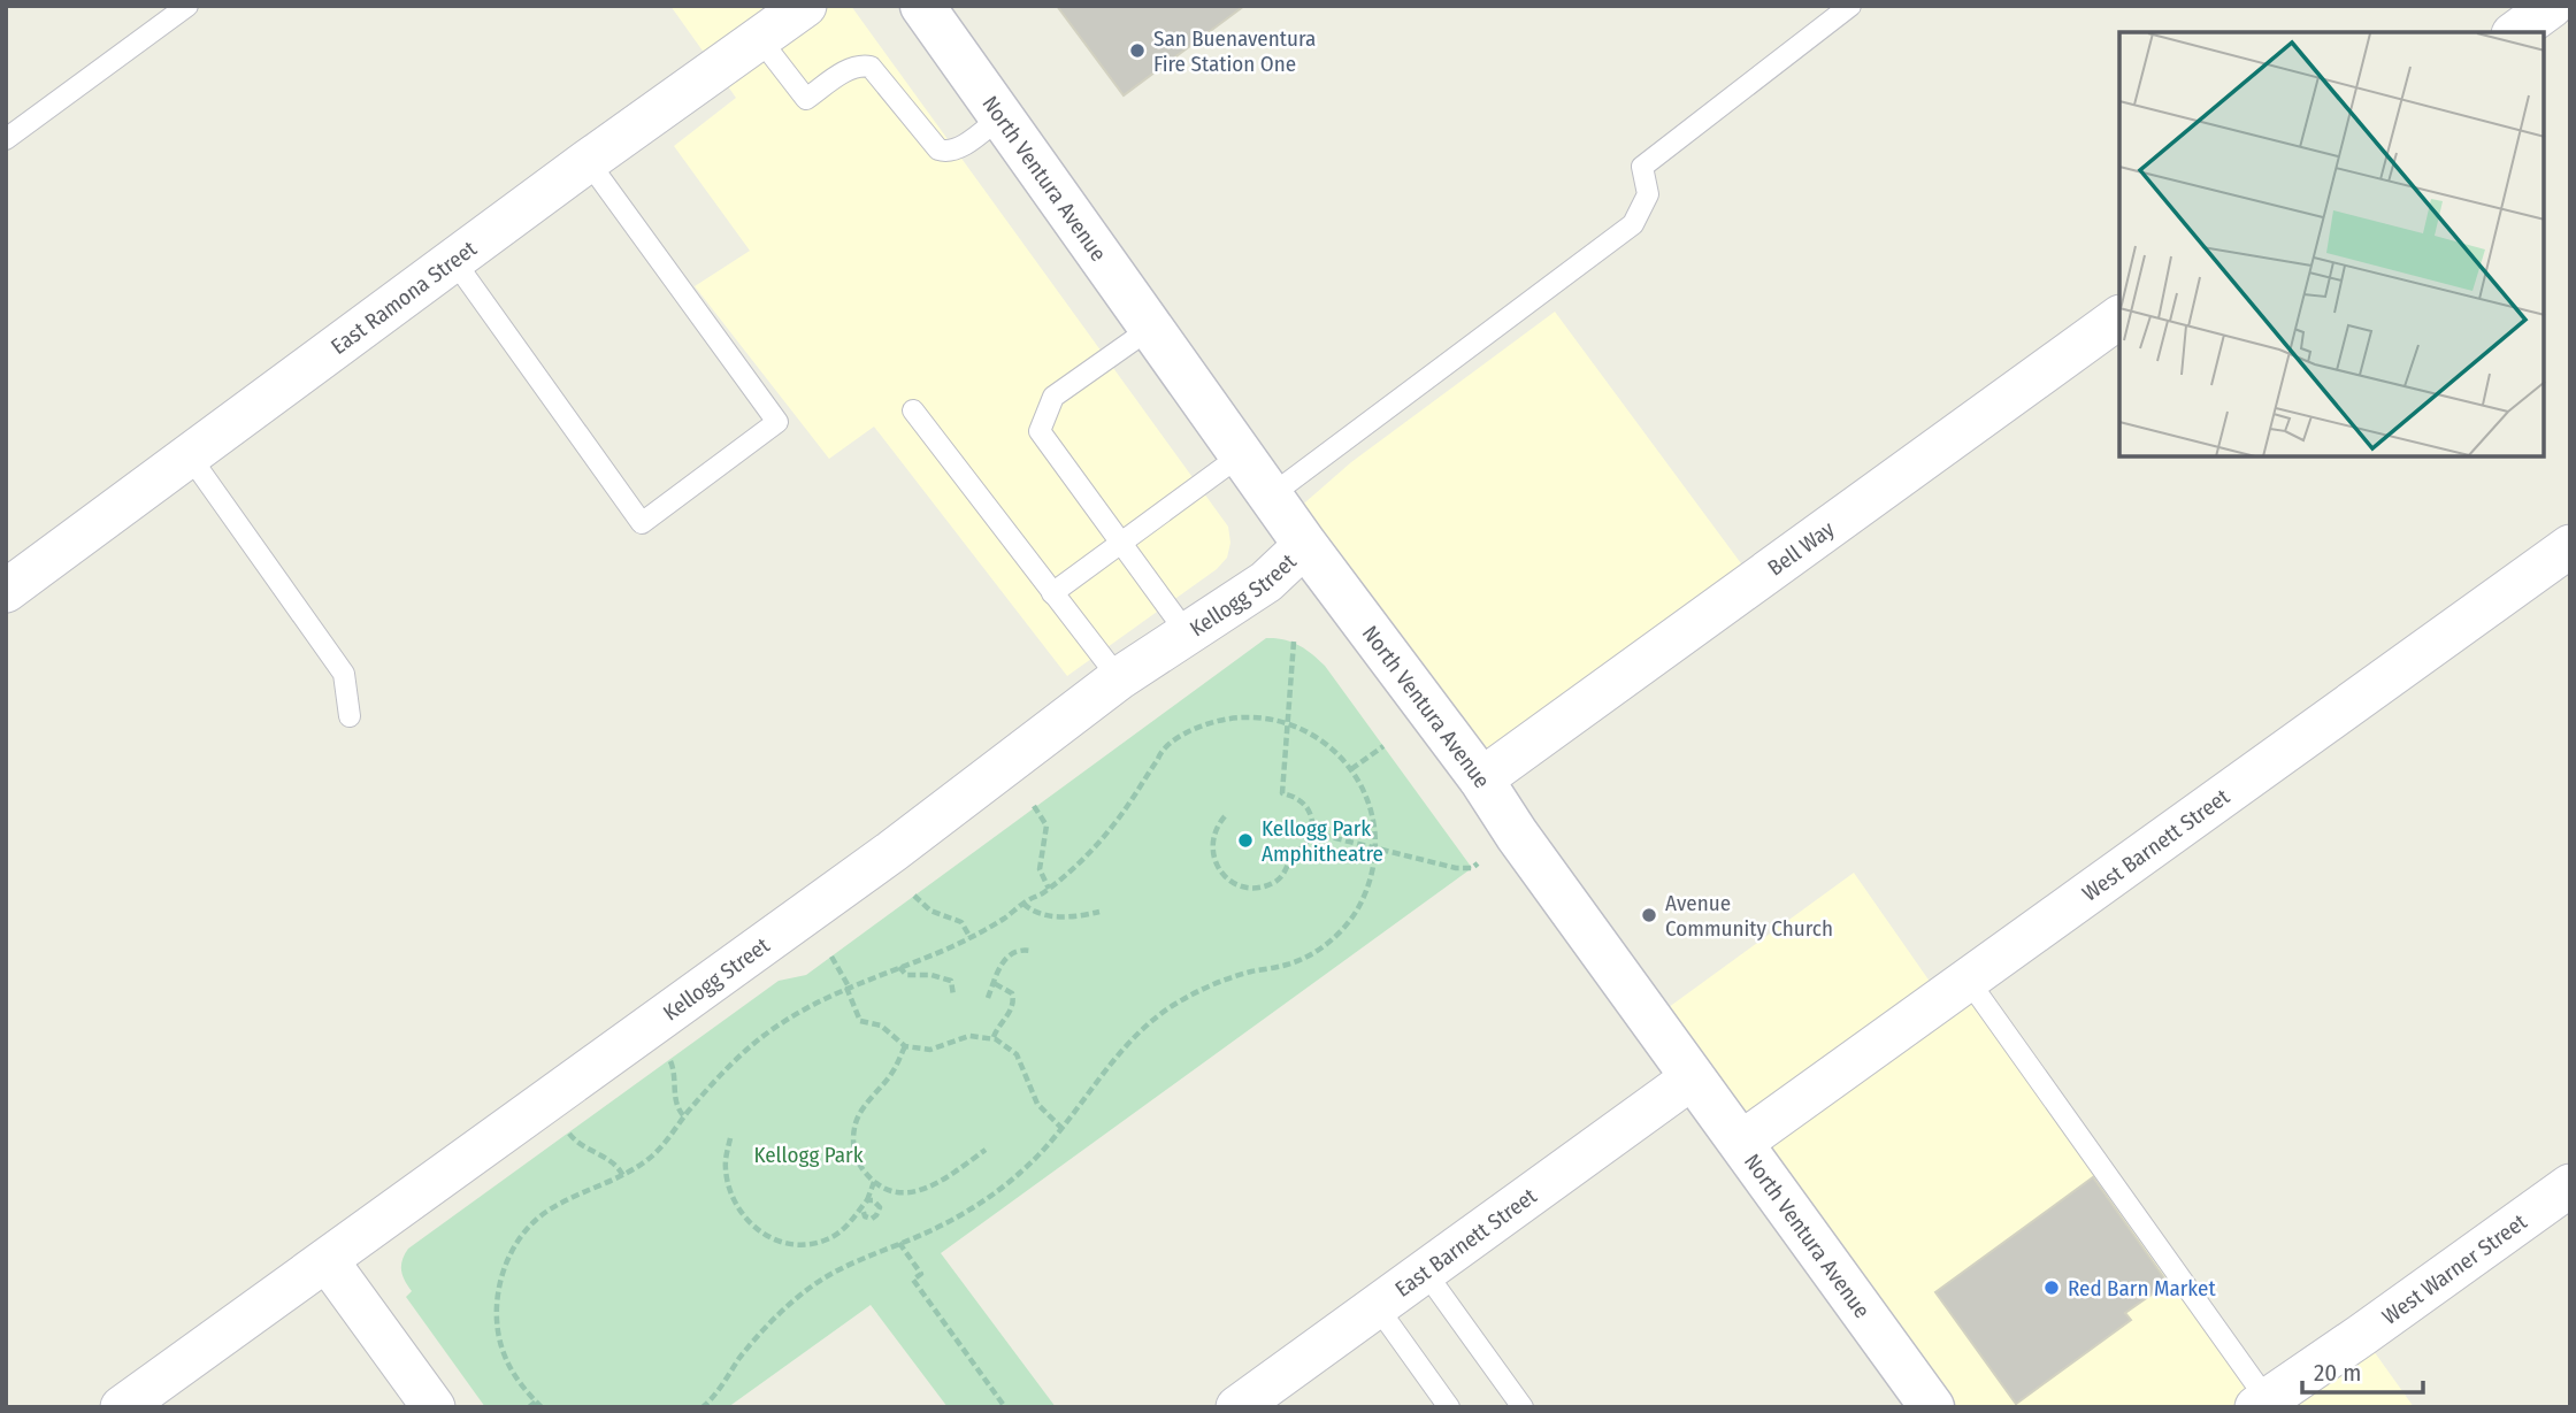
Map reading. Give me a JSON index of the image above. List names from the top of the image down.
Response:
{
  "streets": {
    "main road": ["North Ventura Avenue"],
    "street": [
      "East Ramona Street",
      "Bell Way",
      "Kellogg Street",
      "West Barnett Street",
      "East Barnett Street",
      "West Warner Street"
    ]
  },
  "crossings": [
    ["North Ventura Avenue", "Bell Way"],
    ["North Ventura Avenue", "Kellogg Street"],
    ["North Ventura Avenue", "West Barnett Street"],
    ["North Ventura Avenue", "East Barnett Street"]
  ],
  "parks": ["Kellogg Park"],
  "places": [
    "San Buenaventura Fire Station One",
    "Kellogg Park Amphitheatre",
    "Avenue Community Church",
    "Red Barn Market"
  ],
  "scale_bar": "20 m"
}
